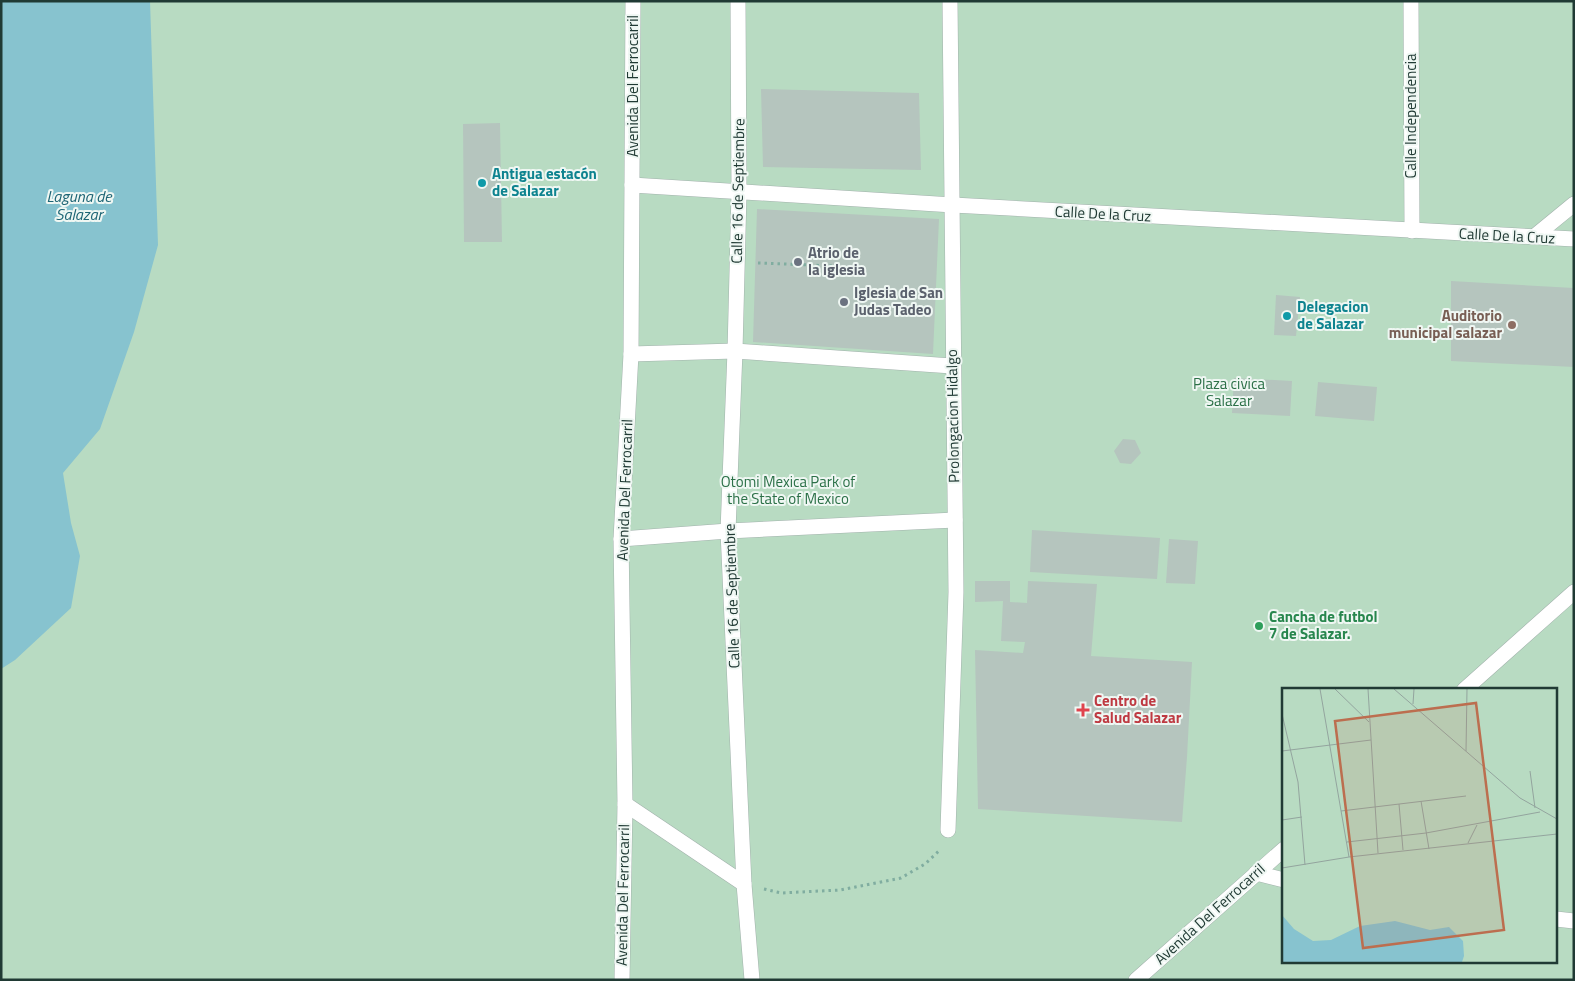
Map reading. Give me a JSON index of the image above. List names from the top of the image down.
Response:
{
  "streets": {
    "street": [
      "Avenida Del Ferrocarril",
      "Calle Independencia",
      "Calle 16 de Septiembre",
      "Calle De la Cruz",
      "Prolongacion Hidalgo"
    ]
  },
  "crossings": [
    ["Avenida Del Ferrocarril", "Calle De la Cruz"],
    ["Calle Independencia", "Calle De la Cruz"],
    ["Calle 16 de Septiembre", "Calle De la Cruz"],
    ["Calle De la Cruz", "Prolongacion Hidalgo"]
  ],
  "water": ["Laguna de Salazar"],
  "parks": ["Plaza civica Salazar", "Otomi Mexica Park of the State of Mexico"],
  "places": {
    "other": [
      "Antigua estacón de Salazar",
      "Atrio de la iglesia",
      "Iglesia de San Judas Tadeo",
      "Delegacion de Salazar",
      "Auditorio municipal salazar",
      "Cancha de futbol 7 de Salazar."
    ],
    "health": ["Centro de Salud Salazar"]
  }
}
